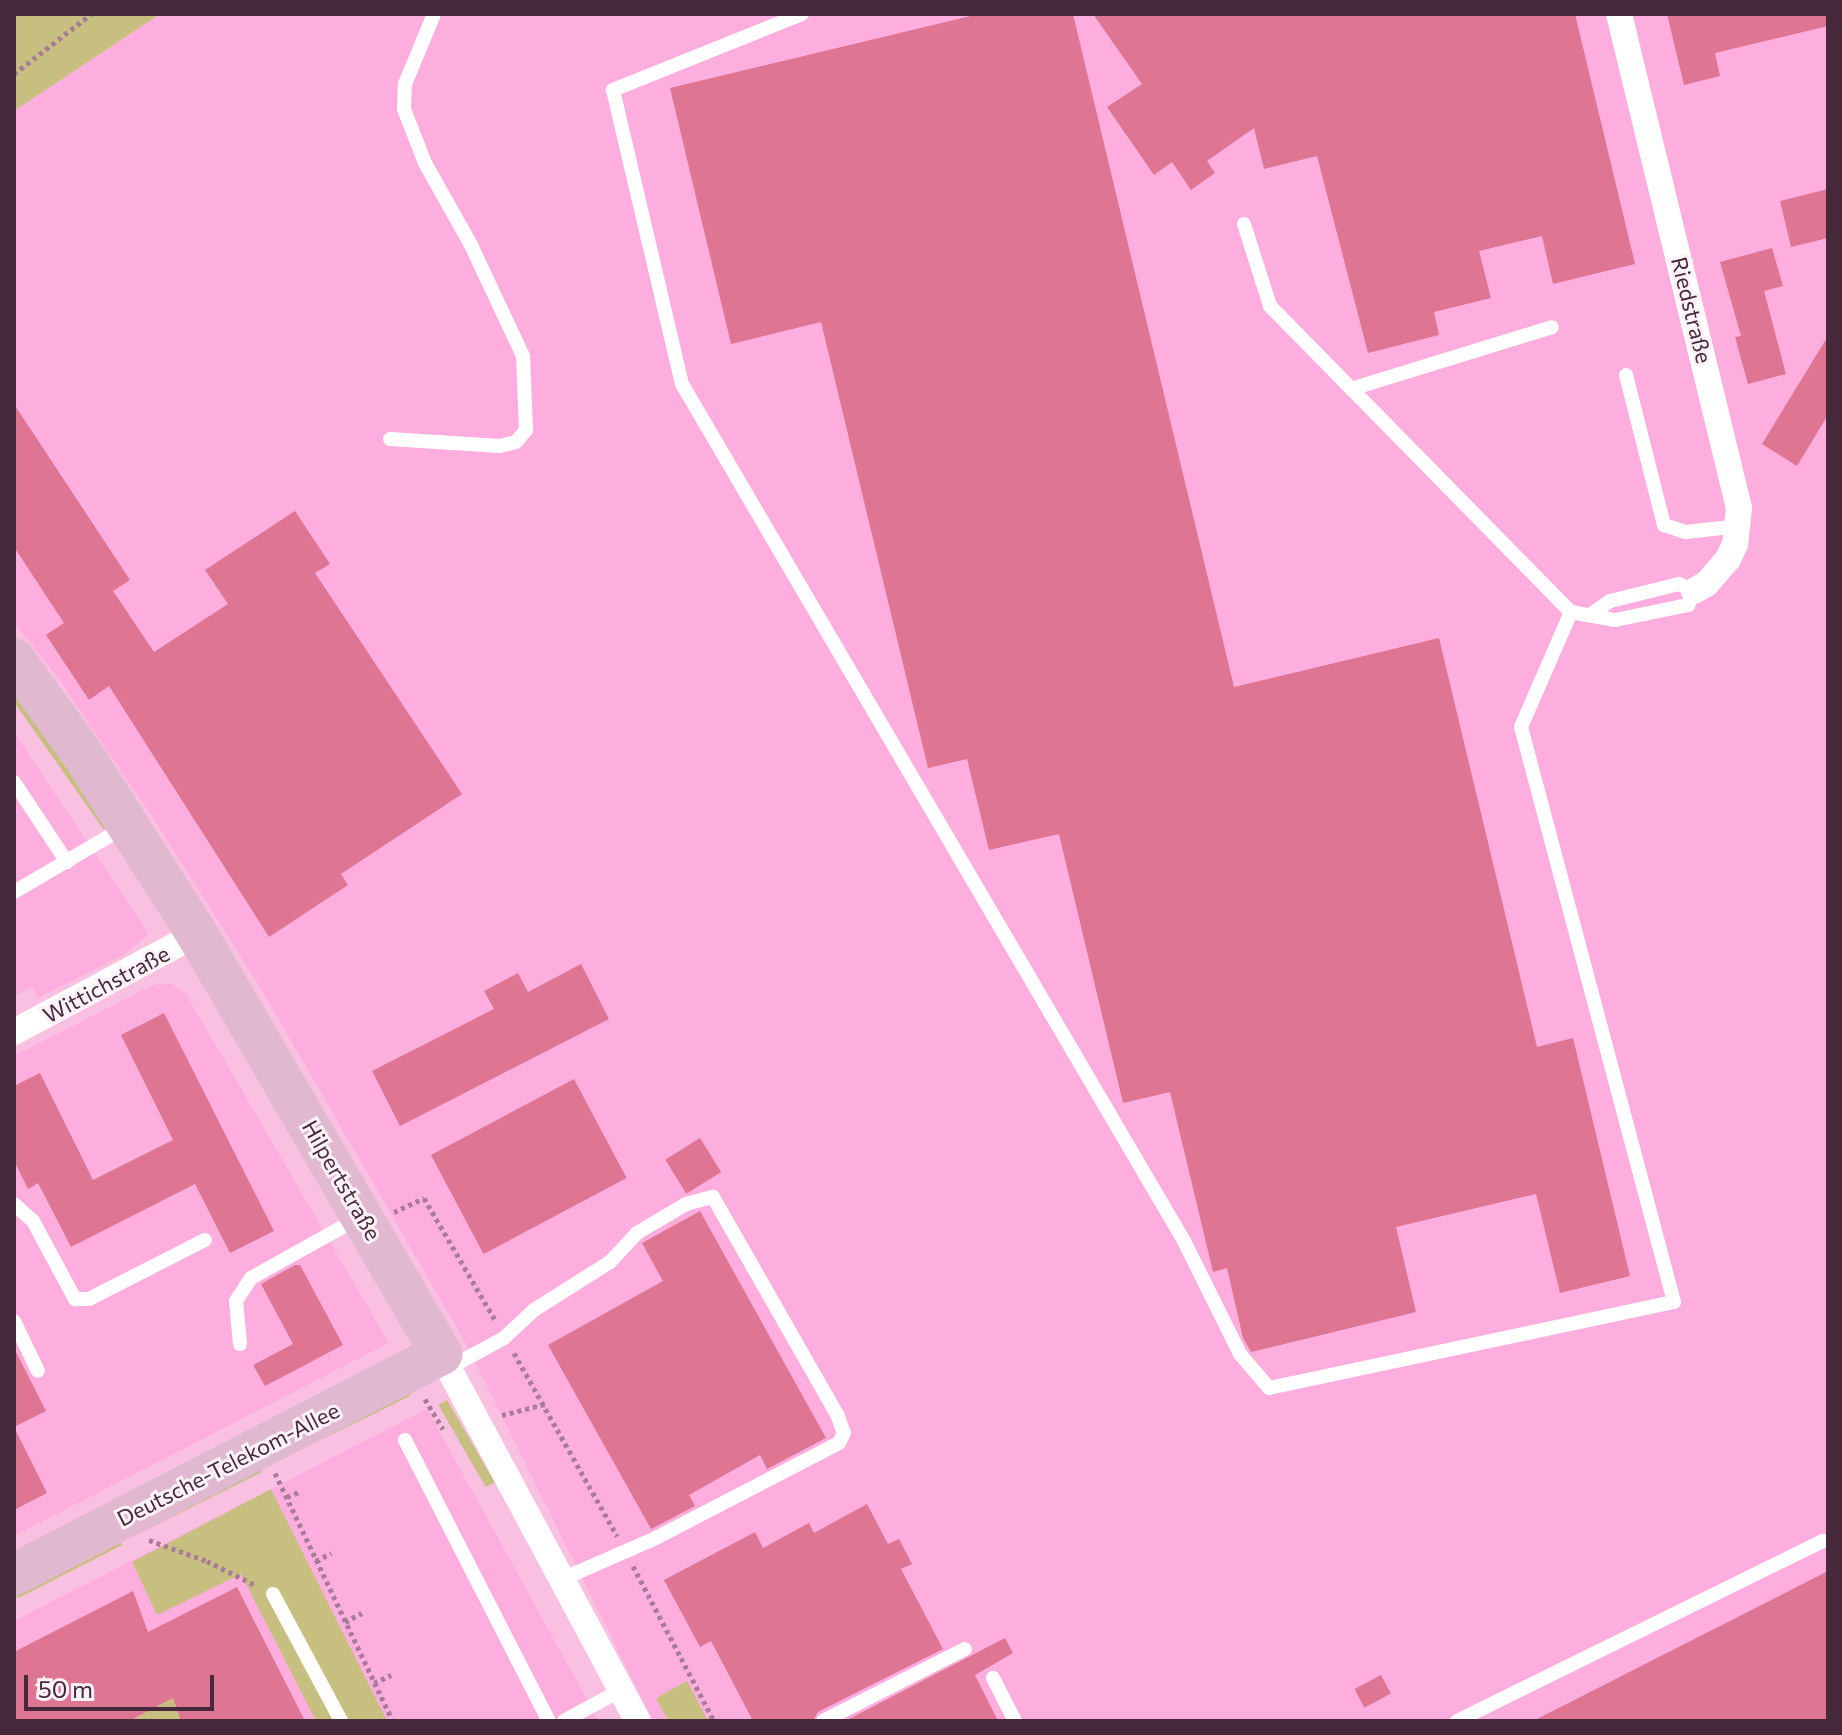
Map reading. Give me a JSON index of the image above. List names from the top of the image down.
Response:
{
  "streets": {
    "main road": ["Hilpertstraße", "Deutsche-Telekom-Allee"],
    "street": ["Riedstraße", "Wittichstraße"]
  },
  "crossings": [
    ["Wittichstraße", "Hilpertstraße"],
    ["Hilpertstraße", "Deutsche-Telekom-Allee"]
  ],
  "scale_bar": "50 m"
}
